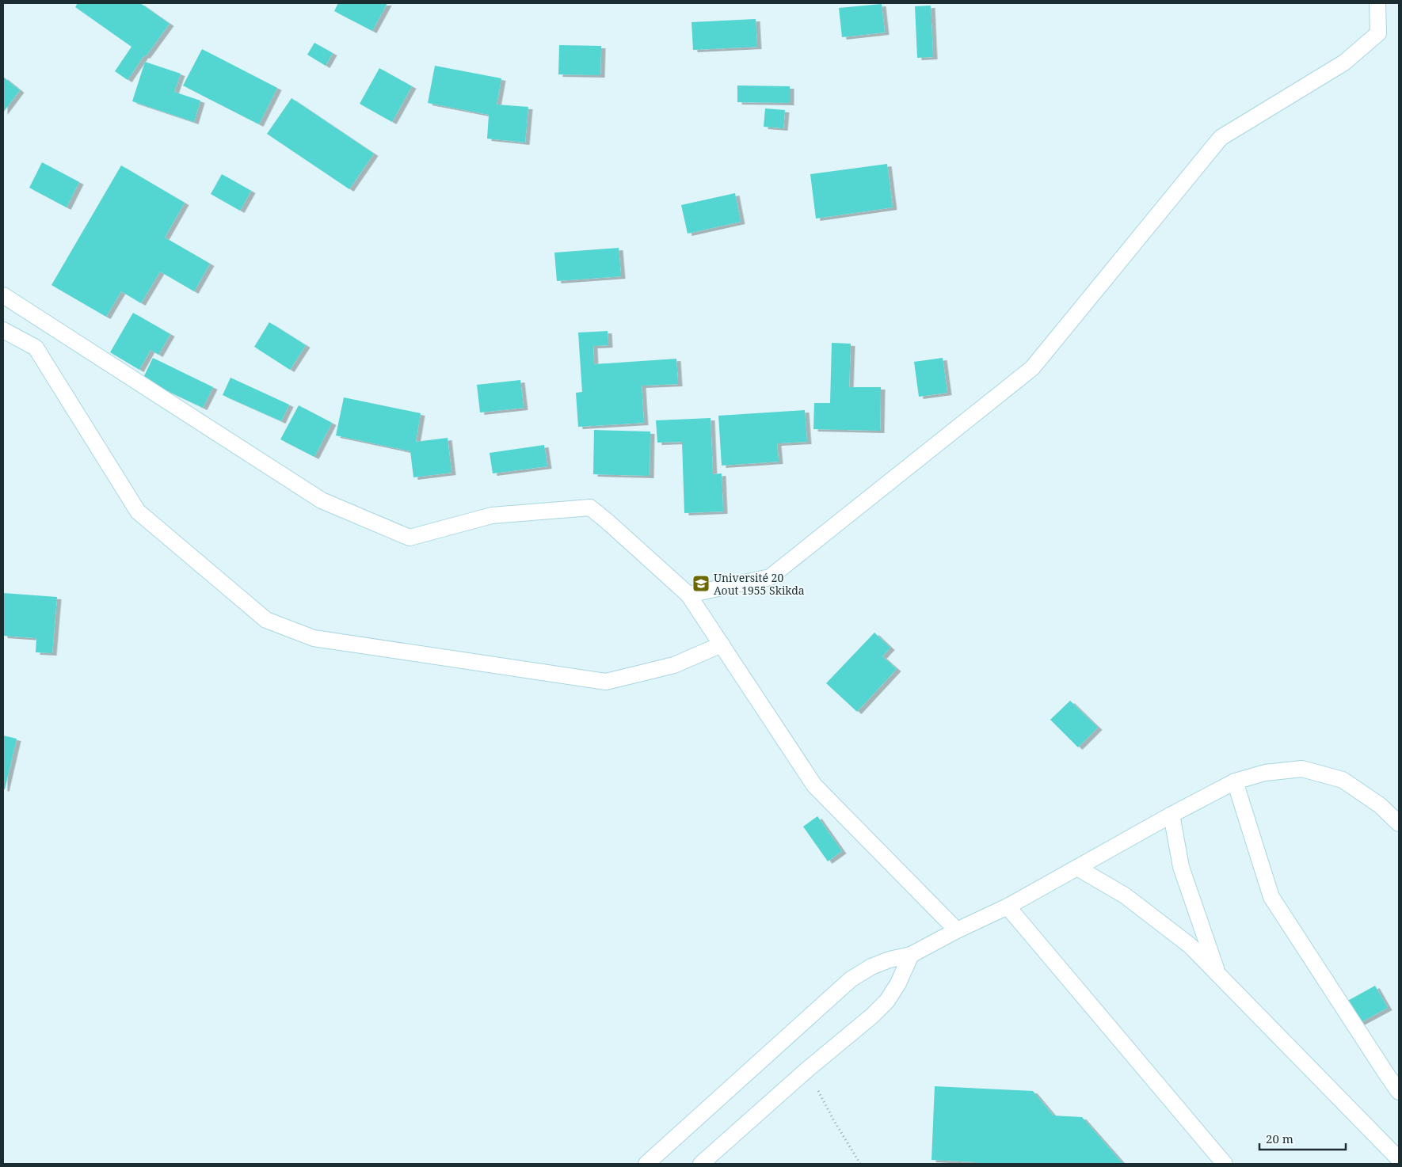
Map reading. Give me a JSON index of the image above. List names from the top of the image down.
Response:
{
  "places": {
    "school or university": ["Université 20 Aout 1955 Skikda"]
  },
  "scale_bar": "20 m"
}
